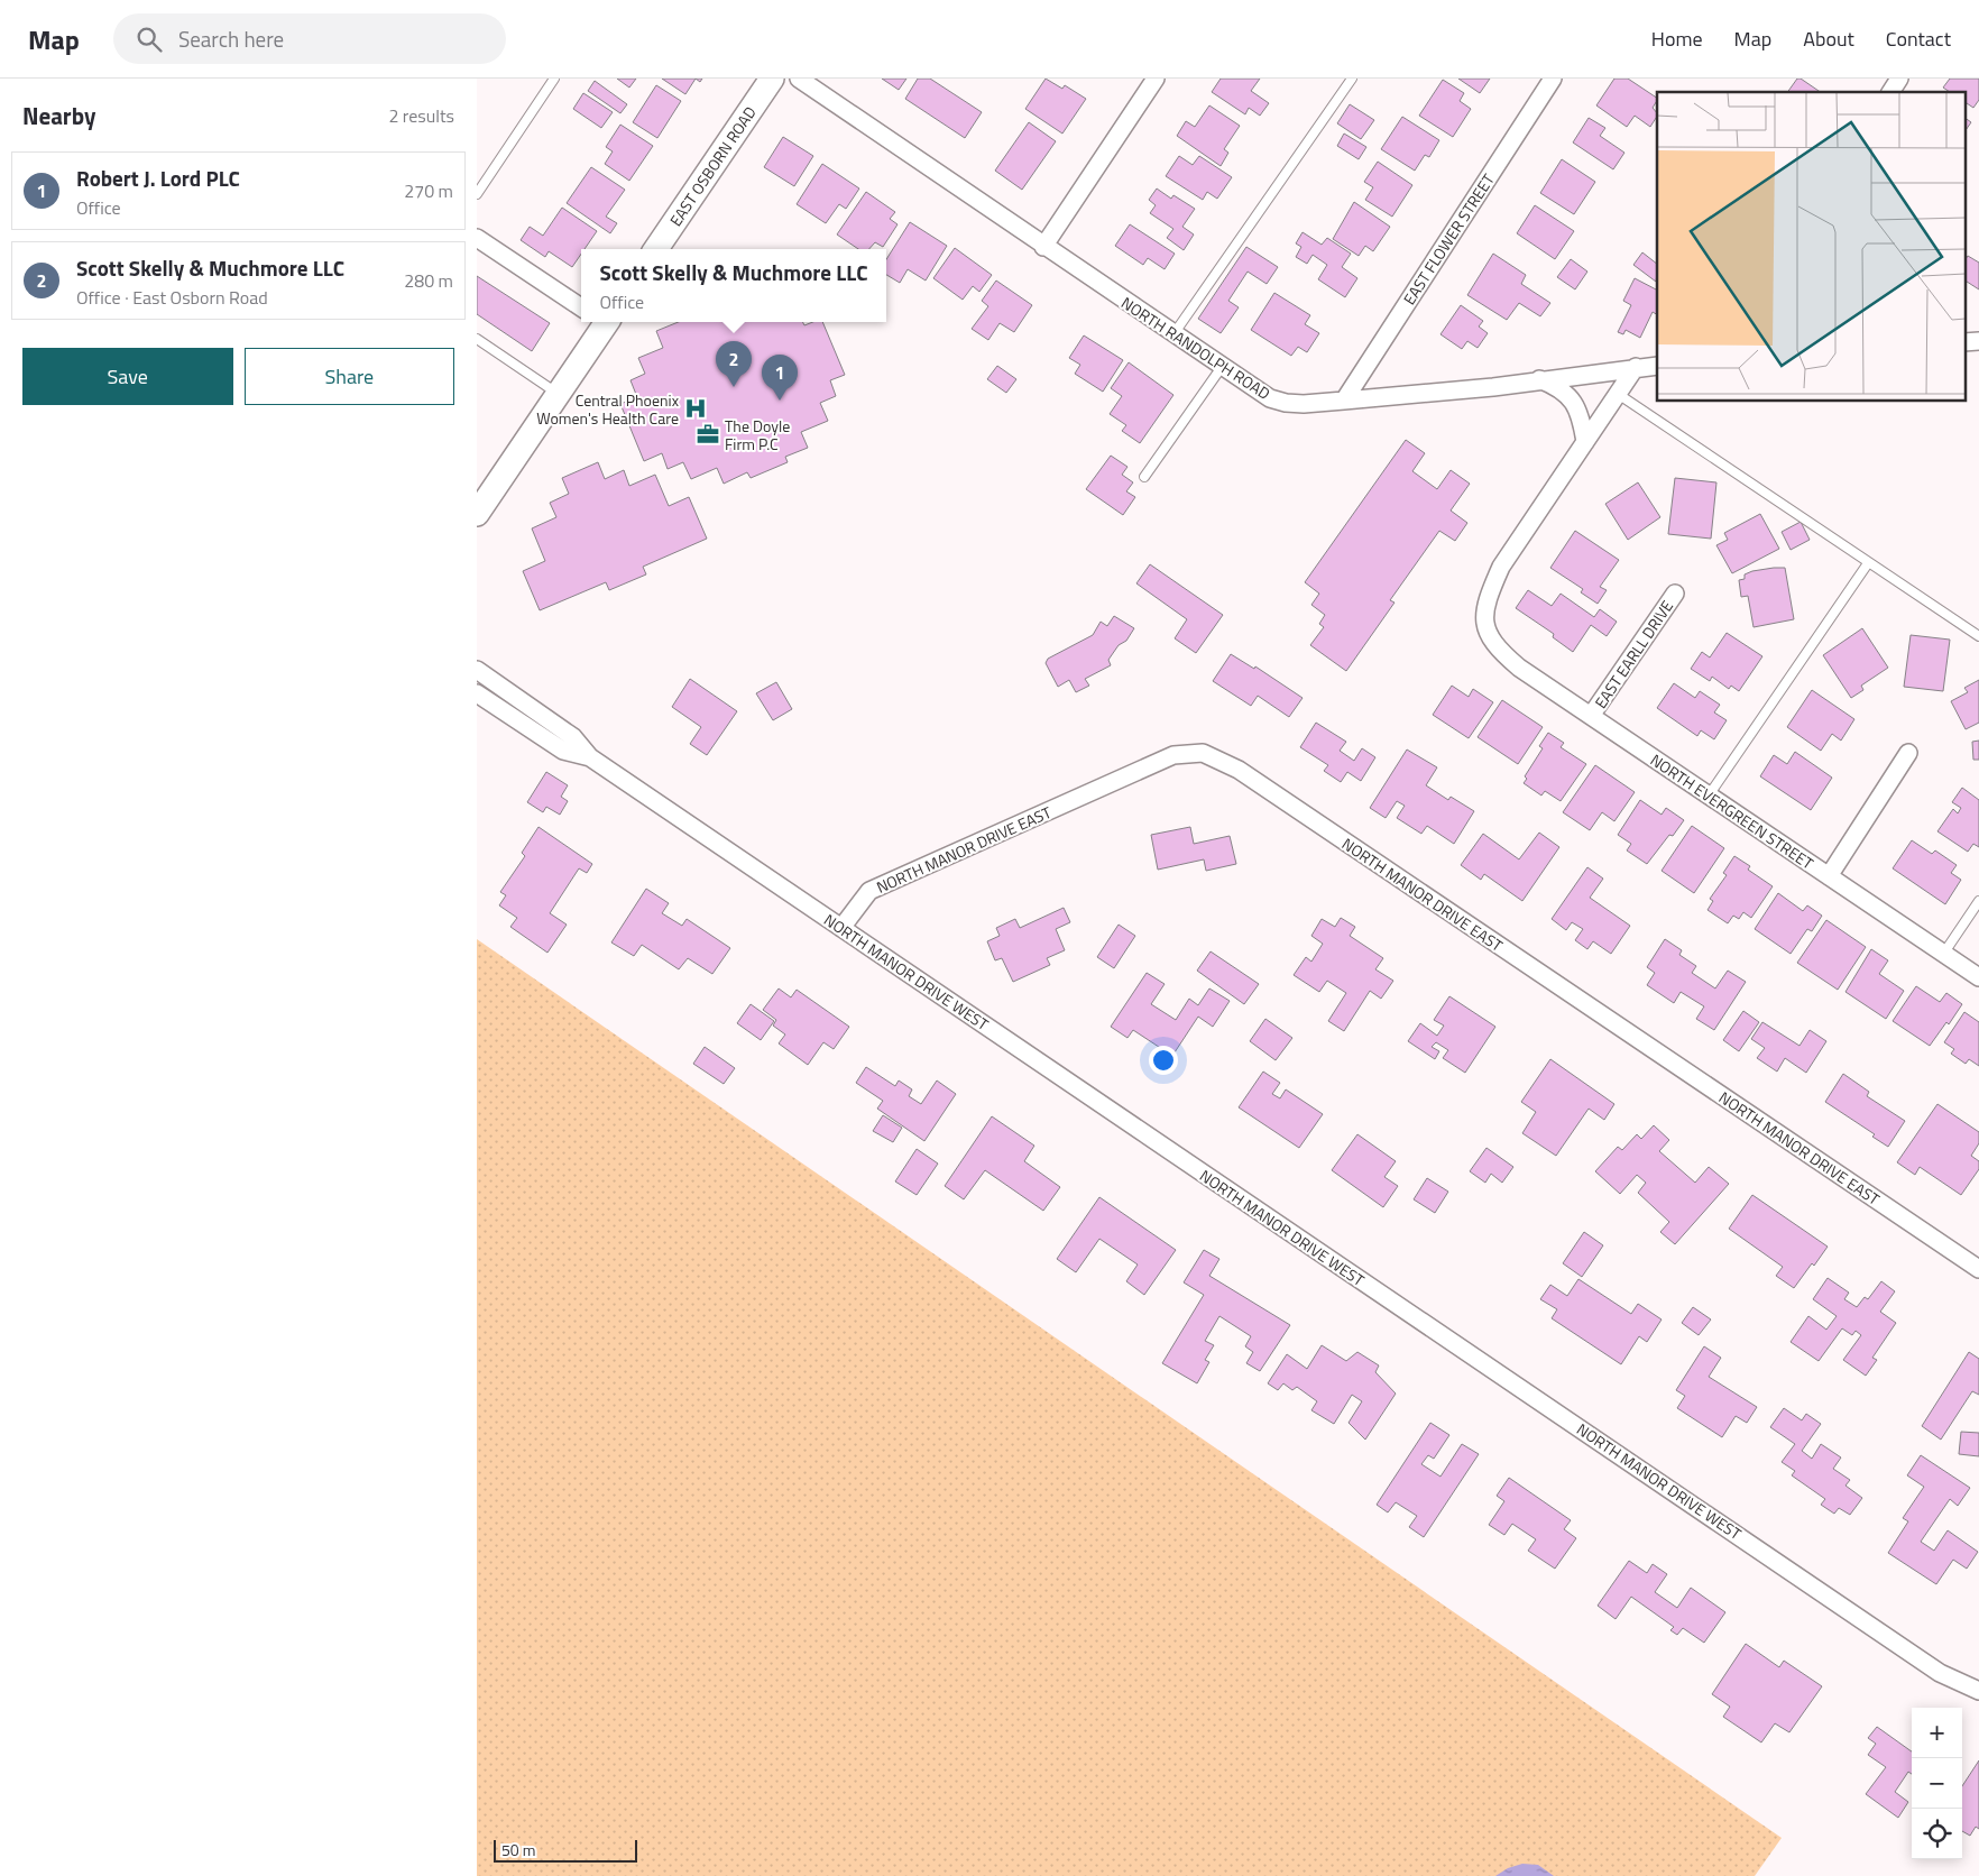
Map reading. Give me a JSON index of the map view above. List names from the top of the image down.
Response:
{
  "streets": {
    "main road": ["EAST OSBORN ROAD"],
    "street": [
      "EAST FLOWER STREET",
      "NORTH RANDOLPH ROAD",
      "EAST EARLL DRIVE",
      "NORTH EVERGREEN STREET",
      "NORTH MANOR DRIVE EAST",
      "NORTH MANOR DRIVE WEST"
    ]
  },
  "crossings": [
    ["EAST FLOWER STREET", "NORTH RANDOLPH ROAD"],
    ["EAST EARLL DRIVE", "NORTH EVERGREEN STREET"],
    ["NORTH MANOR DRIVE EAST", "NORTH MANOR DRIVE WEST"]
  ],
  "places": {
    "hospital": ["Central Phoenix Women's Health Care"],
    "office": ["The Doyle Firm P.C"]
  },
  "scale_bar": "50 m",
  "page": {
    "header": "Map",
    "search": "Search here",
    "nav": [
      "Home",
      "Map",
      "About",
      "Contact"
    ],
    "heading": ["Nearby", "2 results"],
    "list": [
      {
        "mark": "1",
        "name": "Robert J. Lord PLC",
        "note": "Office",
        "value": "270 m"
      },
      {
        "mark": "2",
        "name": "Scott Skelly & Muchmore LLC",
        "note": "Office · East Osborn Road",
        "value": "280 m"
      }
    ],
    "popup": ["Scott Skelly & Muchmore LLC", "Office"],
    "buttons": ["Save", "Share"],
    "pins": ["2", "1"],
    "map_buttons": ["+", "−"],
    "scale": "50 m"
  }
}
